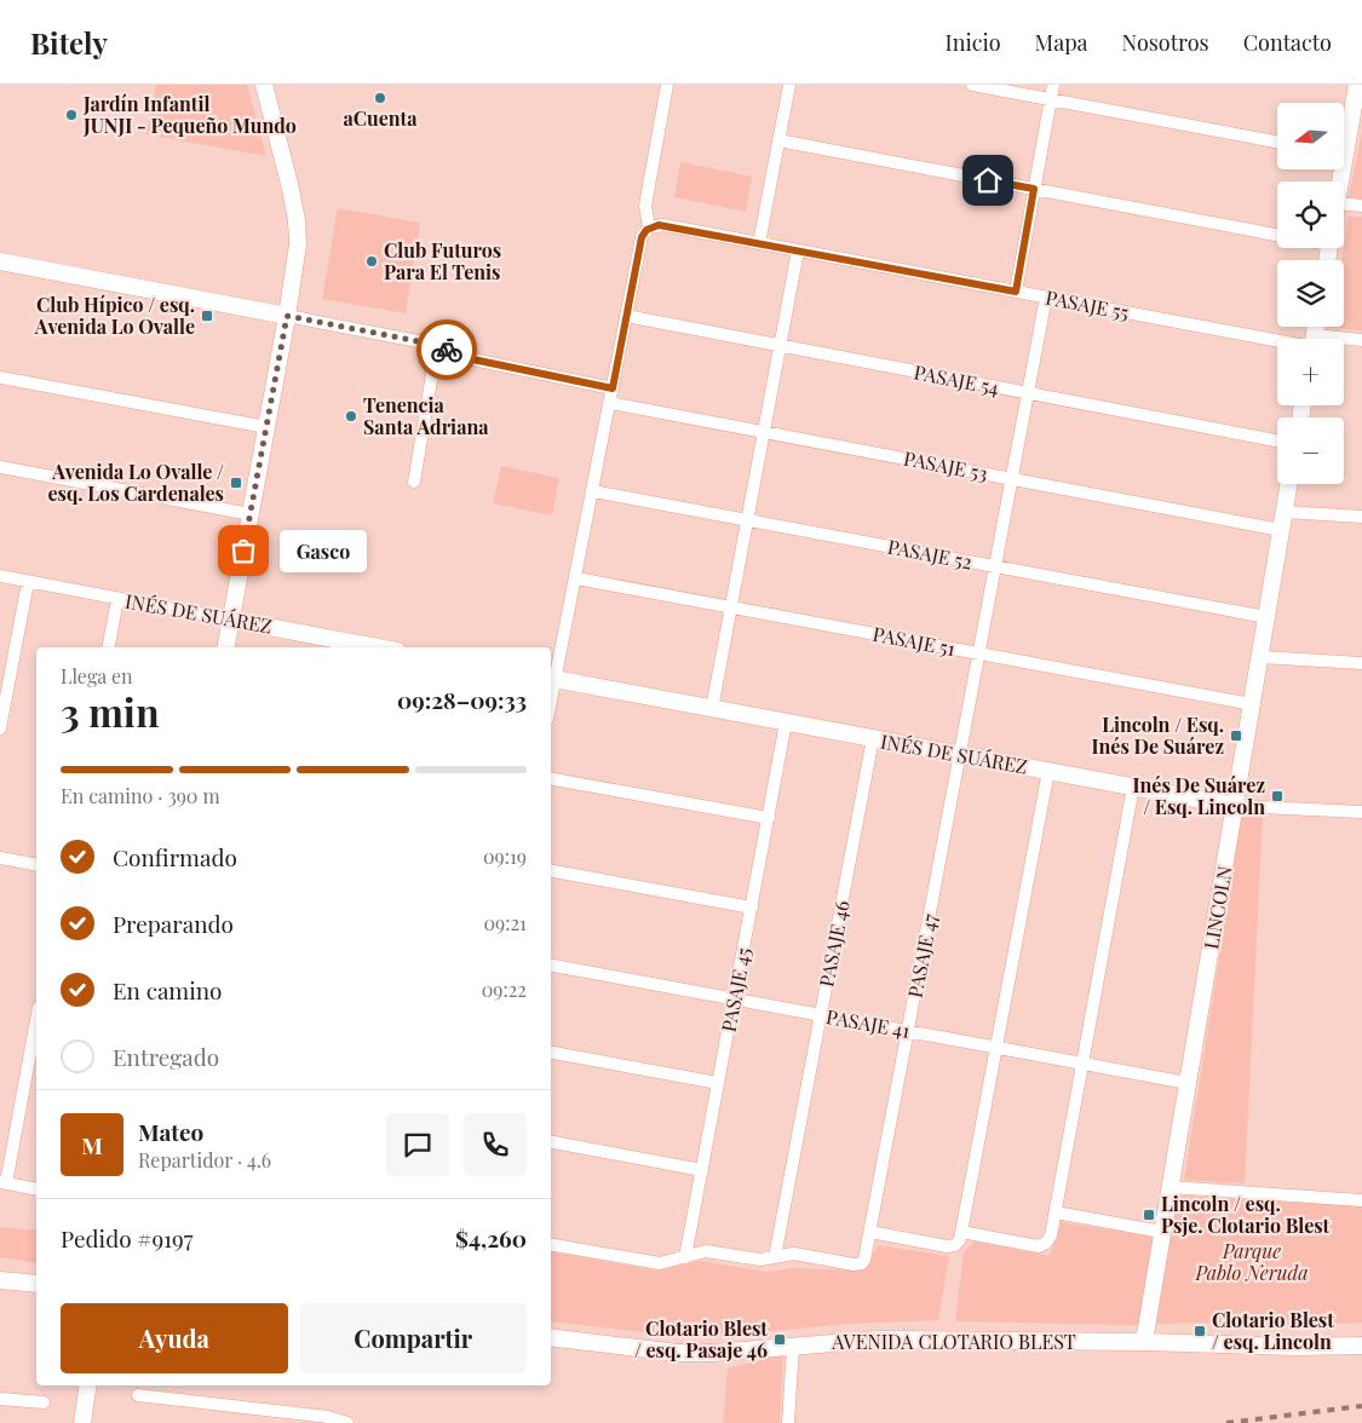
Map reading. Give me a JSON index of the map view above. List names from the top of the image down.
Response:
{
  "streets": {
    "street": [
      "PASAJE 55",
      "PASAJE 54",
      "PASAJE 53",
      "PASAJE 52",
      "INÉS DE SUÁREZ",
      "PASAJE 51",
      "LINCOLN",
      "PASAJE 46",
      "PASAJE 47",
      "PASAJE 45",
      "PASAJE 41",
      "AVENIDA CLOTARIO BLEST"
    ]
  },
  "crossings": [
    ["PASAJE 55", "PASAJE 47"],
    ["PASAJE 54", "PASAJE 47"],
    ["PASAJE 53", "LINCOLN"],
    ["PASAJE 53", "PASAJE 47"],
    ["PASAJE 52", "LINCOLN"],
    ["PASAJE 52", "PASAJE 47"],
    ["INÉS DE SUÁREZ", "LINCOLN"],
    ["INÉS DE SUÁREZ", "PASAJE 46"],
    ["INÉS DE SUÁREZ", "PASAJE 47"],
    ["INÉS DE SUÁREZ", "PASAJE 45"],
    ["PASAJE 51", "LINCOLN"],
    ["PASAJE 51", "PASAJE 47"],
    ["LINCOLN", "PASAJE 41"],
    ["LINCOLN", "AVENIDA CLOTARIO BLEST"],
    ["PASAJE 46", "PASAJE 47"],
    ["PASAJE 46", "PASAJE 41"],
    ["PASAJE 47", "PASAJE 41"],
    ["PASAJE 45", "PASAJE 41"]
  ],
  "parks": ["Parque Pablo Neruda"],
  "places": {
    "other": [
      "aCuenta",
      "Jardín Infantil JUNJI - Pequeño Mundo",
      "Club Futuros Para El Tenis",
      "Tenencia Santa Adriana",
      "Gasco"
    ],
    "transit": [
      "Club Hípico / esq. Avenida Lo Ovalle",
      "Avenida Lo Ovalle / esq. Los Cardenales",
      "Lincoln / Esq. Inés De Suárez",
      "Inés De Suárez / Esq. Lincoln",
      "Lincoln / esq. Psje. Clotario Blest",
      "Clotario Blest / esq. Lincoln",
      "Clotario Blest / esq. Pasaje 46"
    ]
  },
  "north": "left",
  "page": {
    "header": "Bitely",
    "nav": [
      "Inicio",
      "Mapa",
      "Nosotros",
      "Contacto"
    ],
    "map_buttons": ["+", "−"],
    "bubble": "Gasco",
    "heading": ["3 min", "Llega en", "09:28–09:33"],
    "panel": [
      "Mateo",
      "Repartidor · 4.6",
      "Pedido #9197",
      "$4,260"
    ],
    "bar": "En camino · 390 m",
    "list": [
      ["Confirmado", "09:19"],
      ["Preparando", "09:21"],
      ["En camino", "09:22"],
      "Entregado"
    ],
    "round": "M",
    "buttons": ["Ayuda", "Compartir"]
  }
}
